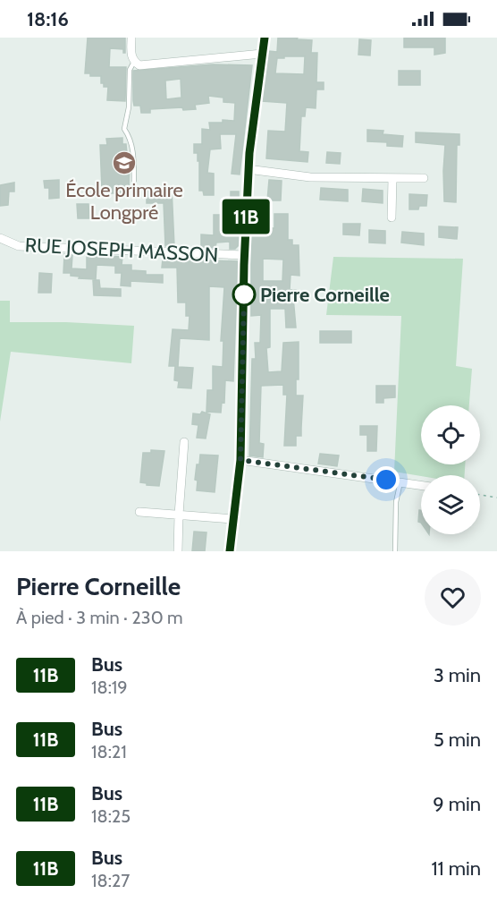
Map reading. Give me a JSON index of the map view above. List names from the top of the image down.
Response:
{
  "streets": {
    "street": ["RUE JOSEPH MASSON"]
  },
  "places": {
    "school or university": ["École primaire Longpré"],
    "other": ["Pierre Corneille"]
  },
  "lines": ["bus line 11B"],
  "page": {
    "status": "18:16",
    "on_map": "11B",
    "heading": ["Pierre Corneille", "À pied · 3 min · 230 m"],
    "list": [
      {
        "mark": "11B",
        "name": "Bus",
        "note": "18:19",
        "value": "3 min"
      },
      {
        "mark": "11B",
        "name": "Bus",
        "note": "18:21",
        "value": "5 min"
      },
      {
        "mark": "11B",
        "name": "Bus",
        "note": "18:25",
        "value": "9 min"
      },
      {
        "mark": "11B",
        "name": "Bus",
        "note": "18:27",
        "value": "11 min"
      }
    ]
  }
}
